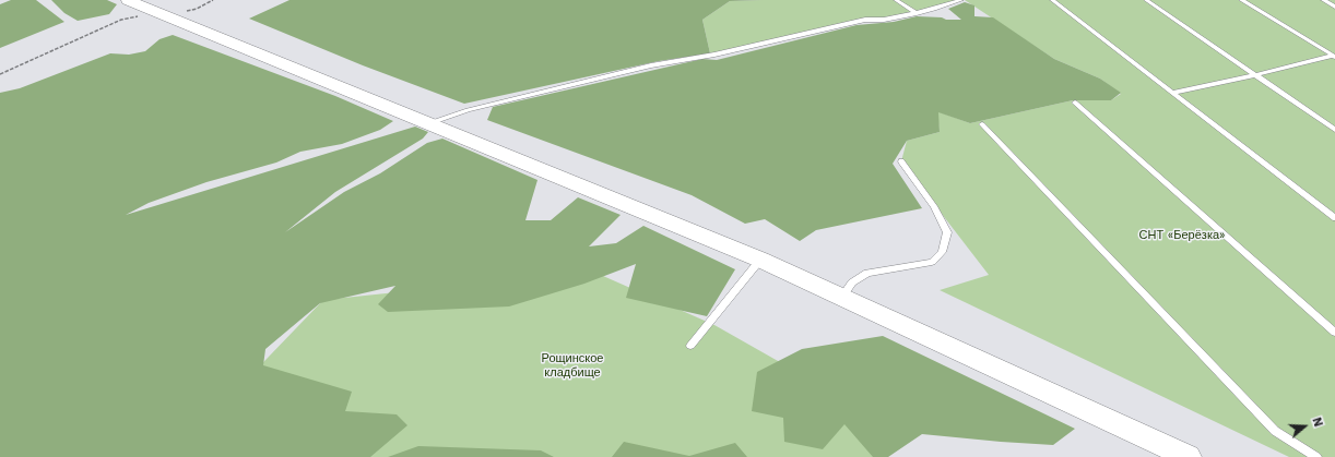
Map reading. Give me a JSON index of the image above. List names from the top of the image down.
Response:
{
  "parks": ["СНТ «Берёзка»", "Рощинское кладбище"],
  "north": "right"
}
